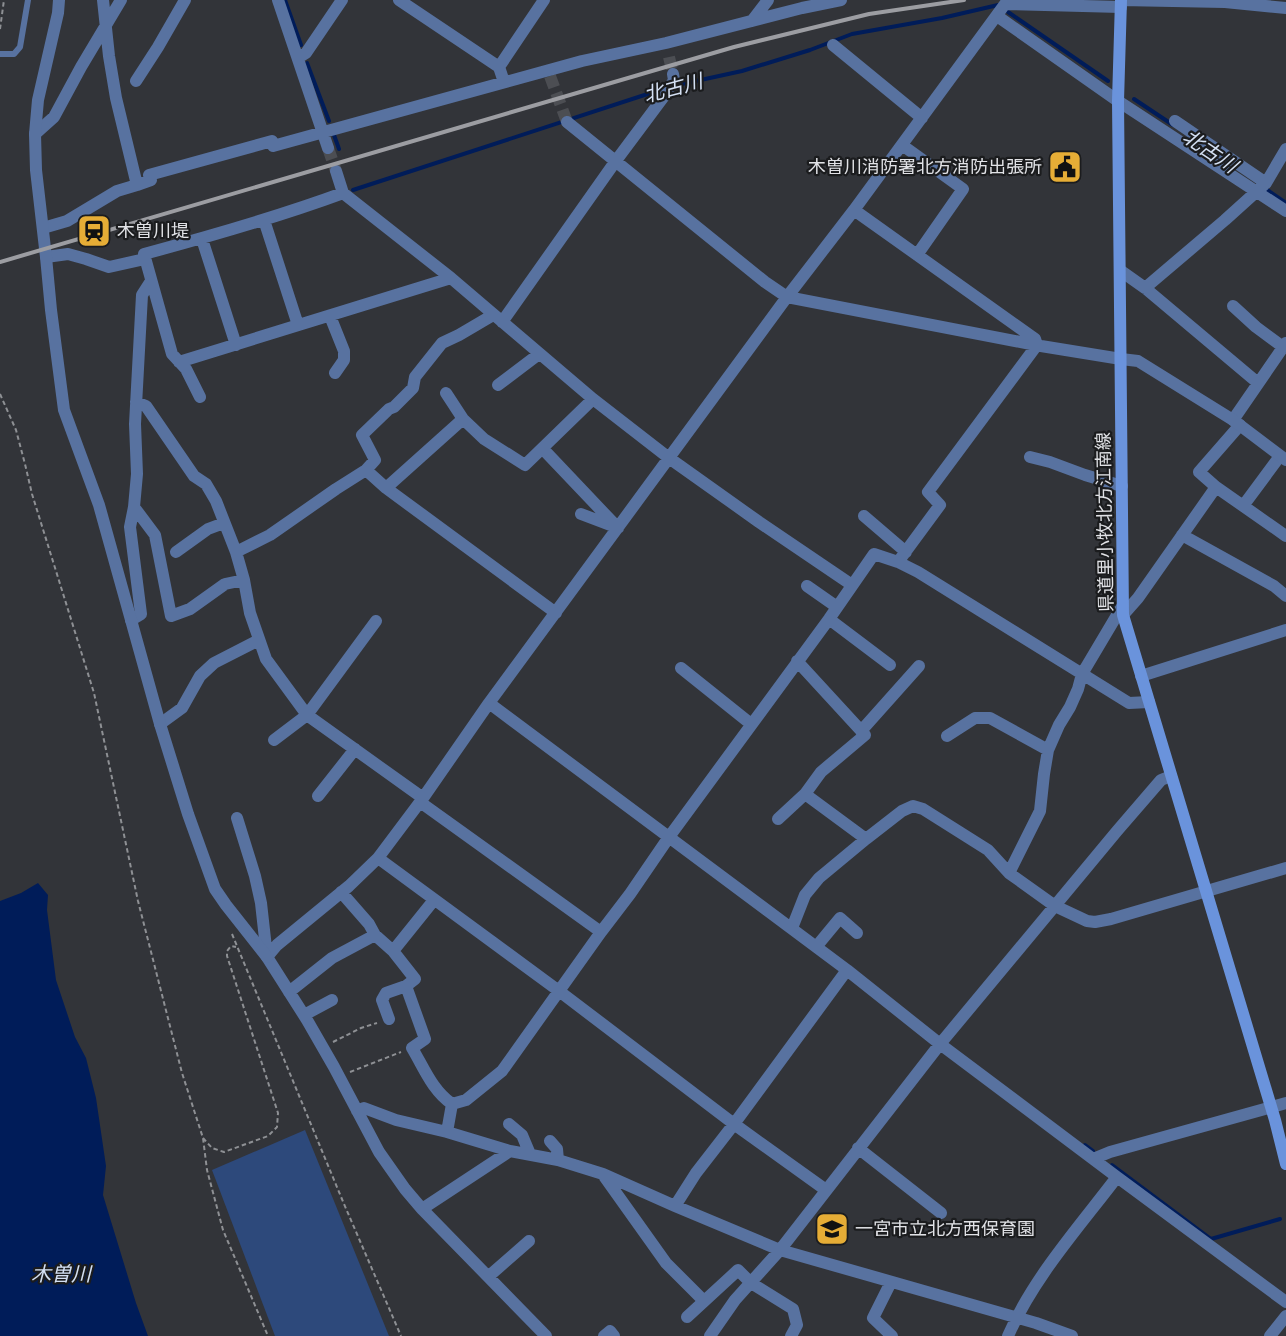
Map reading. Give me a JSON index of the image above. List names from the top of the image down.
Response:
{
  "streets": {
    "main road": ["県道里小牧北方江南線"]
  },
  "water": ["北古川", "木曽川"],
  "places": {
    "public building": ["木曽川消防署北方消防出張所"],
    "station": ["木曽川堤"],
    "school or university": ["一宮市立北方西保育園"]
  }
}
